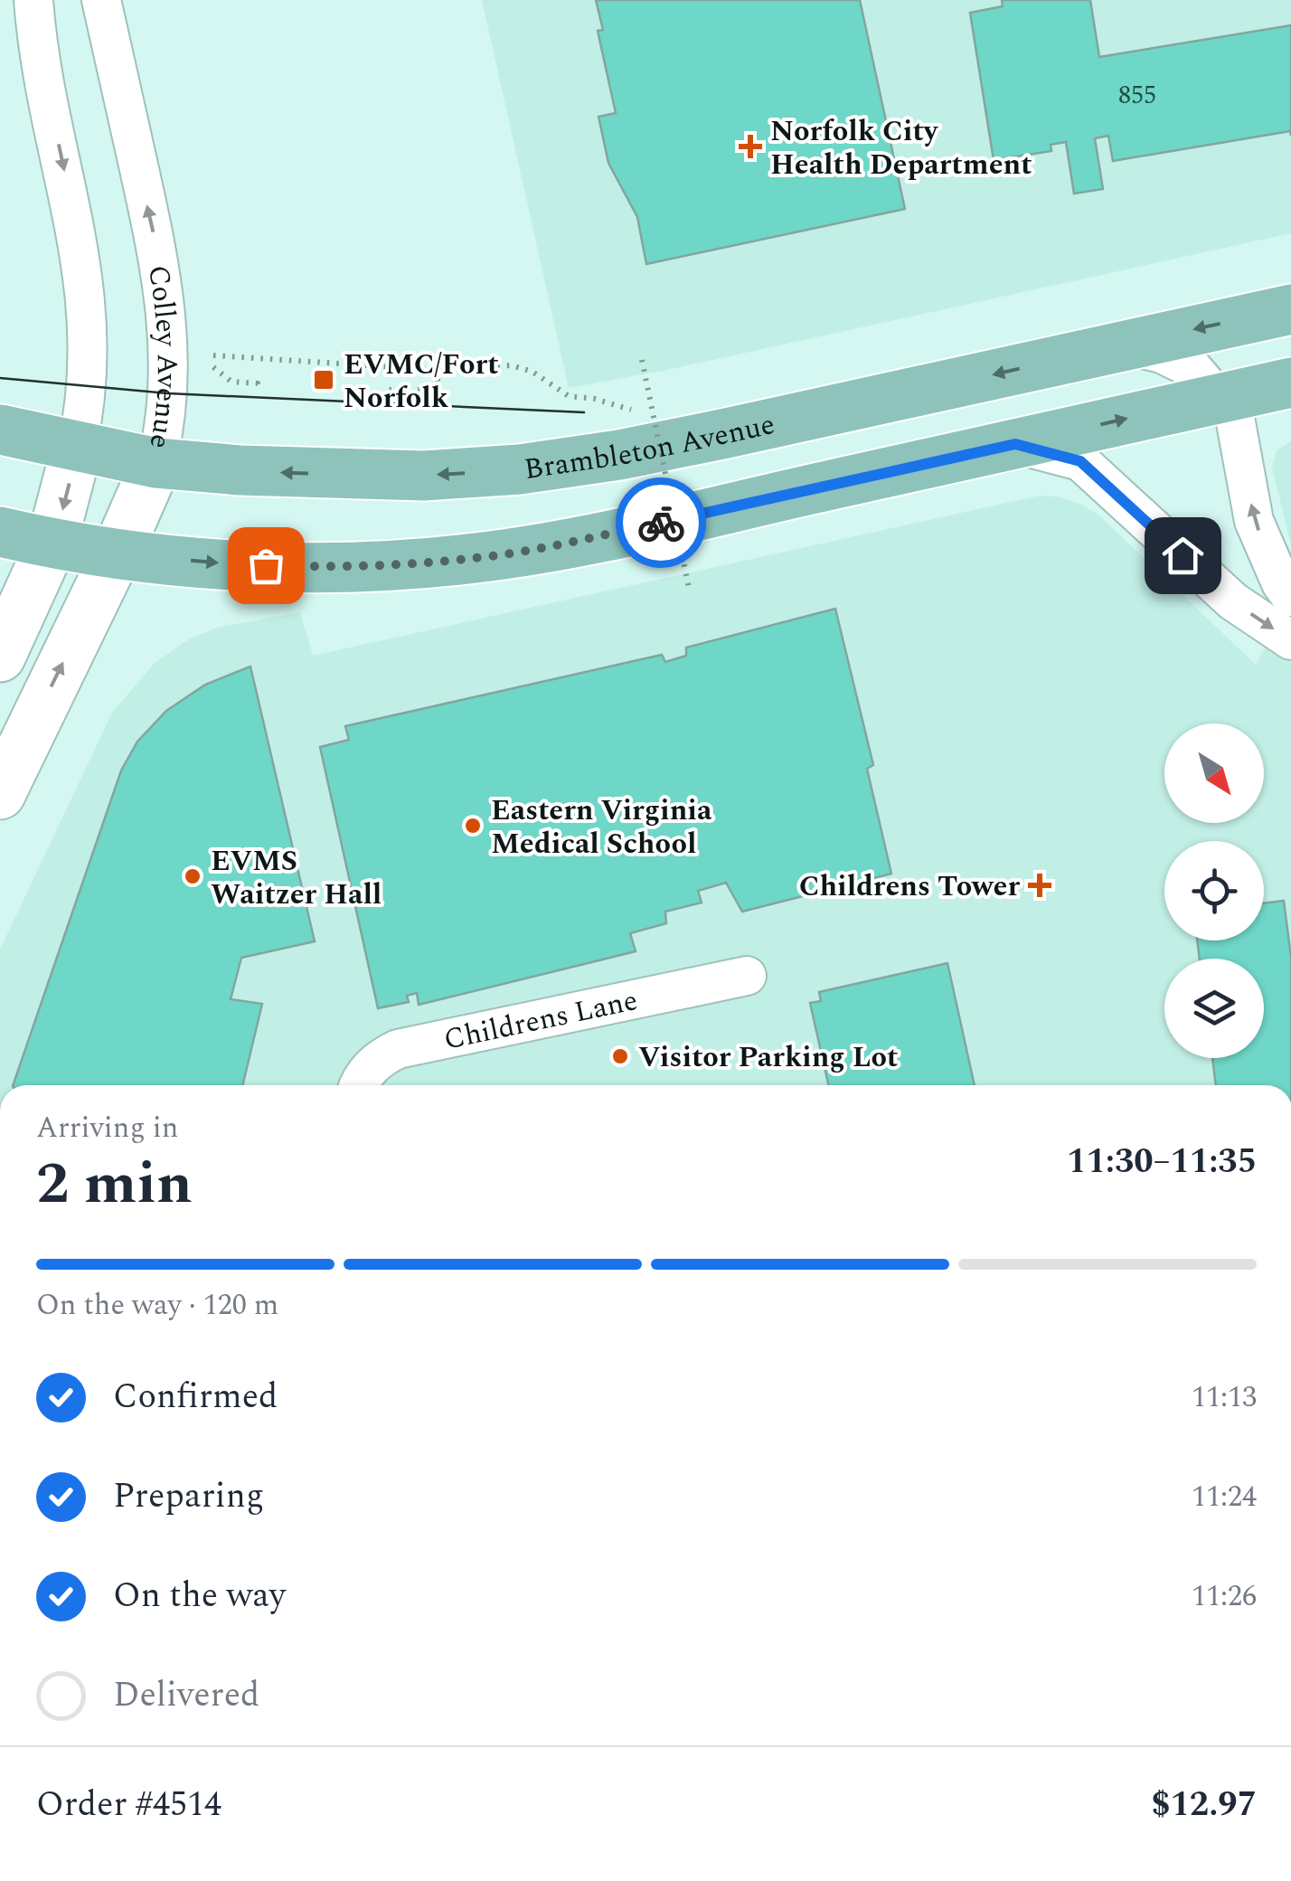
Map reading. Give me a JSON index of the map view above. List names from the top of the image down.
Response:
{
  "streets": {
    "main road": ["Colley Avenue", "Brambleton Avenue"],
    "street": ["Childrens Lane"]
  },
  "crossings": [
    ["Colley Avenue", "Brambleton Avenue"]
  ],
  "places": {
    "health": ["Norfolk City Health Department", "Childrens Tower"],
    "transit": ["EVMC/Fort Norfolk"],
    "other": ["Eastern Virginia Medical School", "EVMS Waitzer Hall", "Visitor Parking Lot"]
  },
  "house_numbers": ["855"],
  "north": "bottom right",
  "page": {
    "heading": ["2 min", "Arriving in", "11:30–11:35"],
    "panel": ["Order #4514", "$12.97"],
    "bar": "On the way · 120 m",
    "list": [
      ["Confirmed", "11:13"],
      ["Preparing", "11:24"],
      ["On the way", "11:26"],
      "Delivered"
    ]
  }
}
